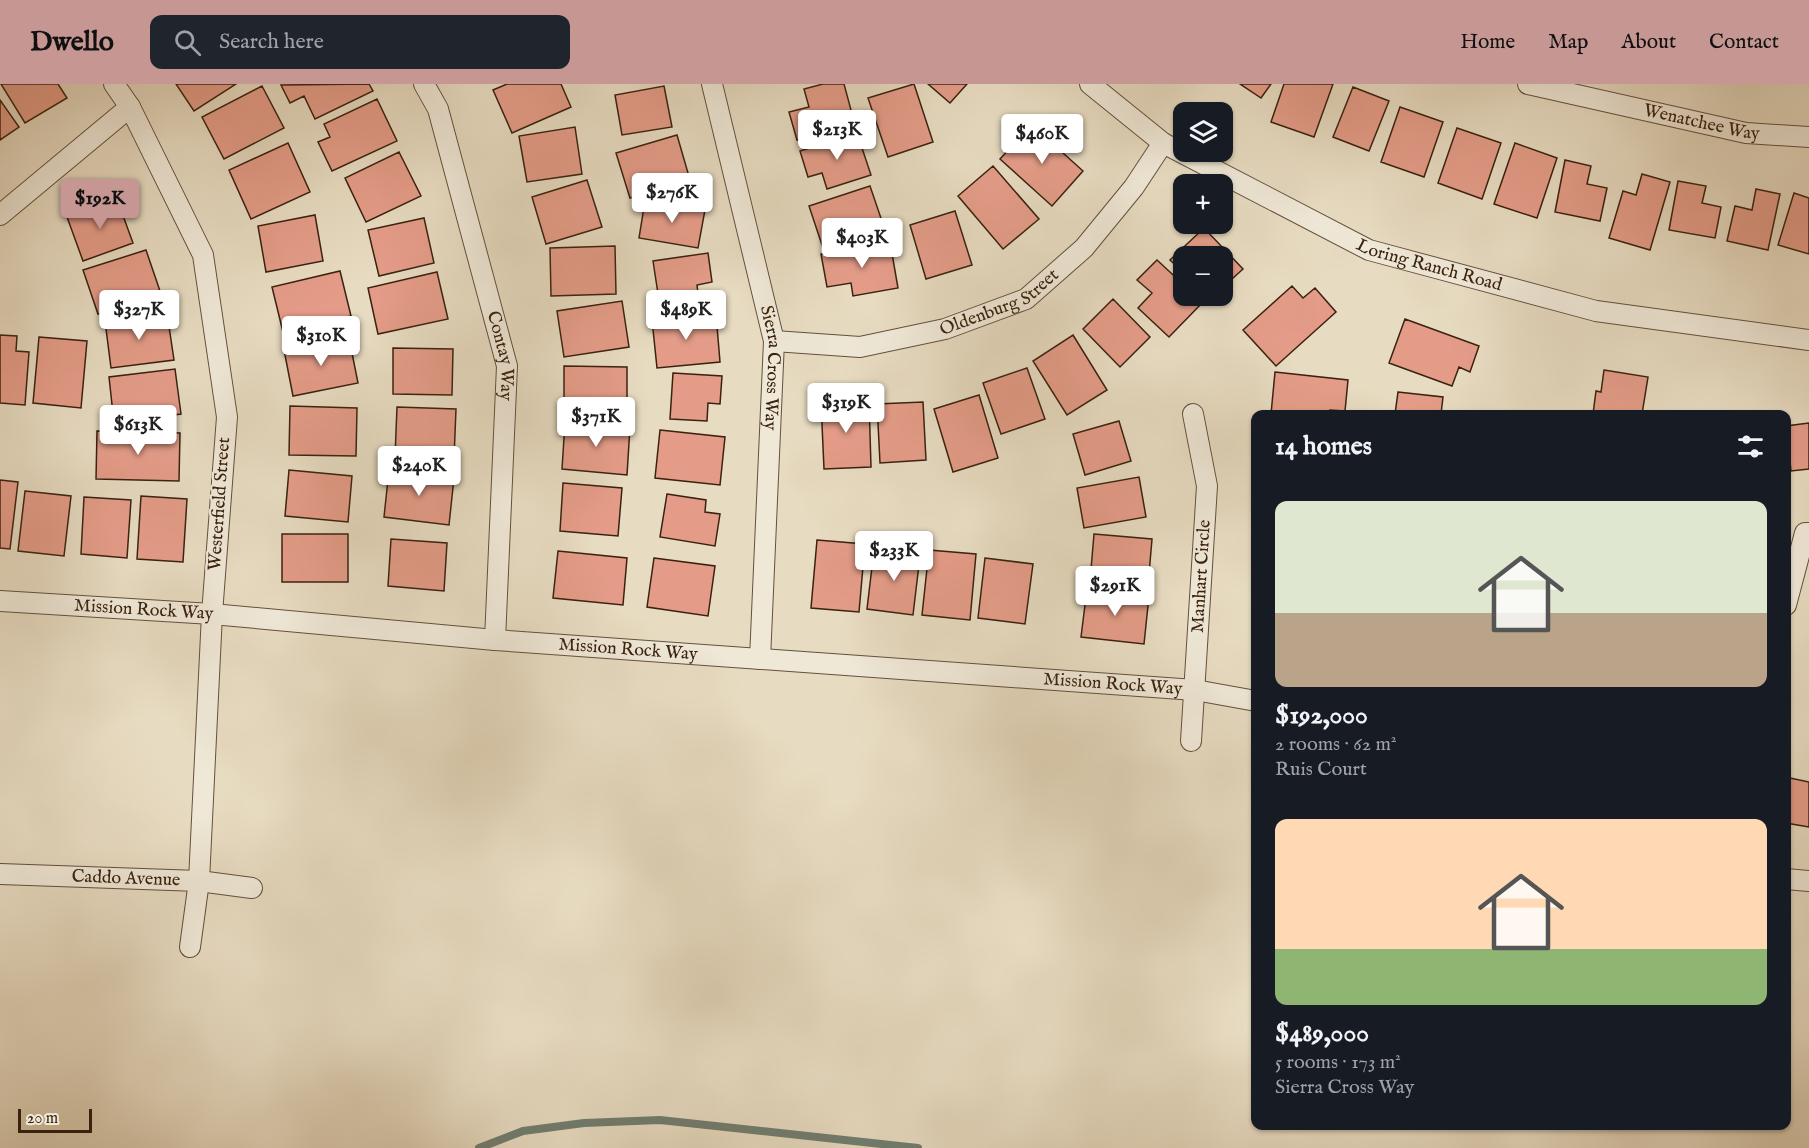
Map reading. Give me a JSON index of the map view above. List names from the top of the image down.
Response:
{
  "streets": {
    "street": [
      "Wenatchee Way",
      "Loring Ranch Road",
      "Oldenburg Street",
      "Contay Way",
      "Sierra Cross Way",
      "Westerfield Street",
      "Manhart Circle",
      "Mission Rock Way",
      "Caddo Avenue"
    ]
  },
  "crossings": [
    ["Loring Ranch Road", "Oldenburg Street"],
    ["Oldenburg Street", "Sierra Cross Way"],
    ["Contay Way", "Mission Rock Way"],
    ["Sierra Cross Way", "Mission Rock Way"],
    ["Westerfield Street", "Mission Rock Way"],
    ["Westerfield Street", "Caddo Avenue"],
    ["Manhart Circle", "Mission Rock Way"]
  ],
  "scale_bar": "20 m",
  "page": {
    "header": "Dwello",
    "search": "Search here",
    "nav": [
      "Home",
      "Map",
      "About",
      "Contact"
    ],
    "map_buttons": ["+", "−"],
    "price": [
      "$213K",
      "$460K",
      "$276K",
      "$192K",
      "$403K",
      "$327K",
      "$489K",
      "$310K",
      "$319K",
      "$371K",
      "$613K",
      "$240K",
      "$233K",
      "$291K"
    ],
    "heading": "14 homes",
    "list": [
      {
        "name": "$192,000",
        "note": "2 rooms · 62 m² · Ruis Court"
      },
      {
        "name": "$489,000",
        "note": "5 rooms · 173 m² · Sierra Cross Way"
      }
    ],
    "scale": "20 m"
  }
}
